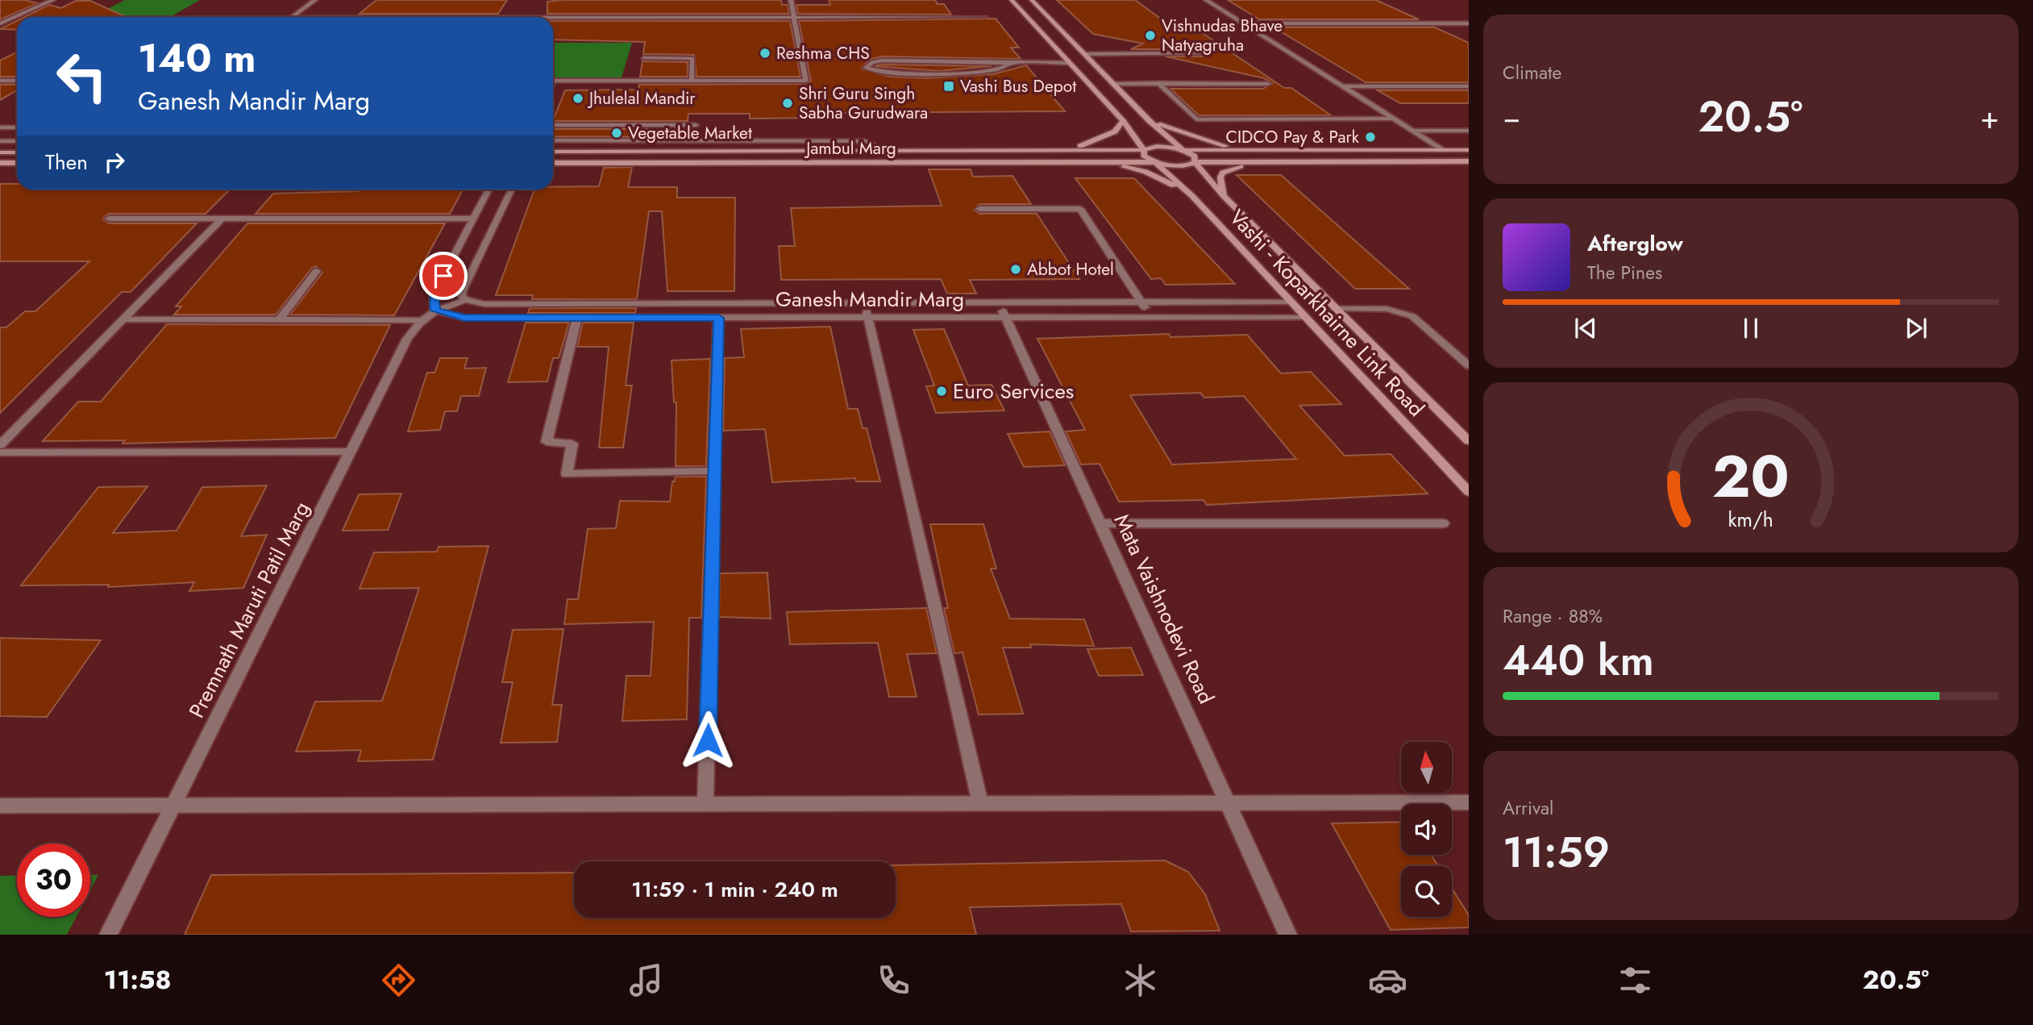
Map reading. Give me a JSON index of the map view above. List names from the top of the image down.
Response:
{
  "streets": {
    "main road": ["Jambul Marg", "Vashi - Koparkhairne Link Road"],
    "street": ["Ganesh Mandir Marg", "Mata Vaishnodevi Road", "Premnath Maruti Patil Marg"]
  },
  "crossings": [
    ["Jambul Marg", "Vashi - Koparkhairne Link Road"],
    ["Ganesh Mandir Marg", "Vashi - Koparkhairne Link Road"],
    ["Ganesh Mandir Marg", "Mata Vaishnodevi Road"],
    ["Ganesh Mandir Marg", "Premnath Maruti Patil Marg"]
  ],
  "places": {
    "other": [
      "Vishnudas Bhave Natyagruha",
      "Reshma CHS",
      "Jhulelal Mandir",
      "Shri Guru Singh Sabha Gurudwara",
      "Vegetable Market",
      "CIDCO Pay & Park",
      "Abbot Hotel",
      "Euro Services"
    ],
    "transit": ["Vashi Bus Depot"]
  },
  "north": "top",
  "page": {
    "tile": [
      "Climate",
      ["Range · 88%", "440 km"],
      ["Arrival", "11:59"]
    ],
    "turn": ["140 m", "Ganesh Mandir Marg"],
    "heat": ["−", "20.5°", "+"],
    "then": "Then",
    "song": ["Afterglow", "The Pines"],
    "limit": "30",
    "trip": "11:59 · 1 min · 240 m",
    "tabs": ["11:58", "20.5°"],
    "gauge": ["20", "km/h"]
  }
}
